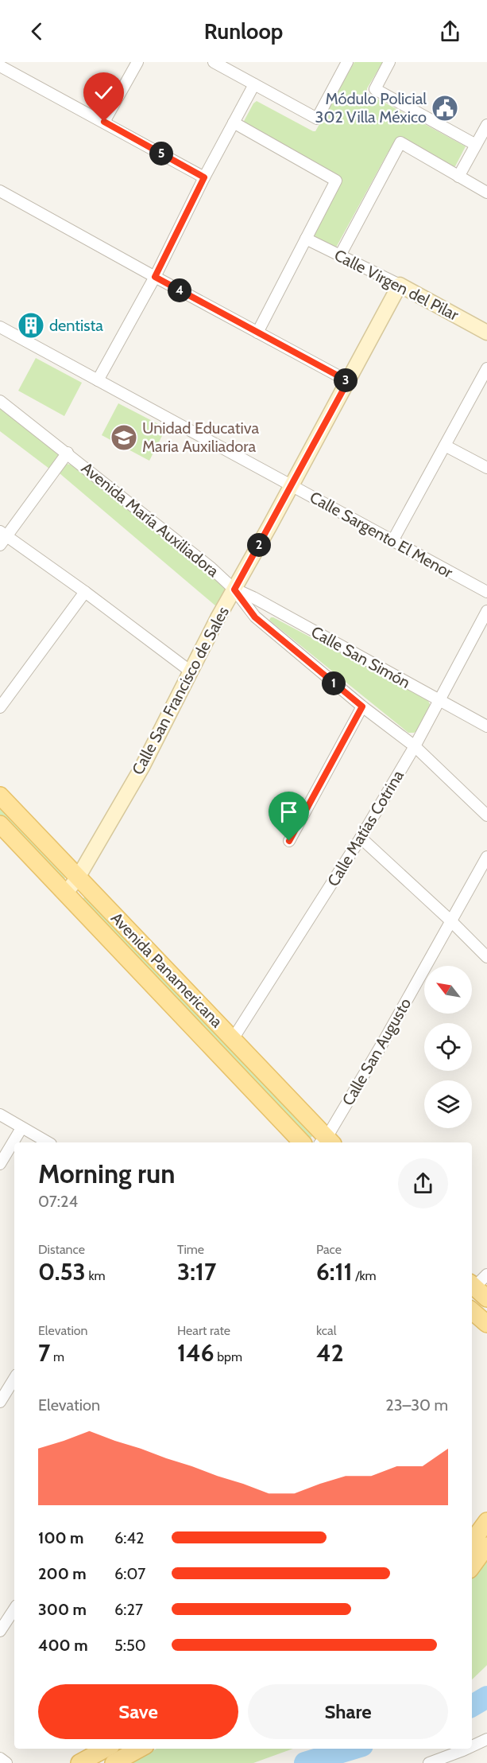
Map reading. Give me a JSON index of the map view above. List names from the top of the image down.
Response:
{
  "streets": {
    "main road": ["Avenida Panamericana"],
    "street": [
      "Calle Virgen del Pilar",
      "Avenida María Auxiliadora",
      "Calle Sargento El Menor",
      "Calle San Simón",
      "Calle San Francisco de Sales",
      "Calle Matías Cotrina",
      "Calle San Augusto"
    ]
  },
  "crossings": [
    ["Calle Virgen del Pilar", "Calle San Francisco de Sales"],
    ["Avenida María Auxiliadora", "Calle San Simón"],
    ["Avenida María Auxiliadora", "Calle San Francisco de Sales"],
    ["Avenida María Auxiliadora", "Calle Matías Cotrina"],
    ["Calle Sargento El Menor", "Calle San Francisco de Sales"],
    ["Calle San Simón", "Calle San Francisco de Sales"],
    ["Calle San Simón", "Calle Matías Cotrina"],
    ["Calle San Francisco de Sales", "Avenida Panamericana"],
    ["Calle Matías Cotrina", "Avenida Panamericana"],
    ["Avenida Panamericana", "Calle San Augusto"]
  ],
  "places": {
    "public building": ["Módulo Policial 302 Villa México"],
    "building": ["dentista"],
    "school or university": ["Unidad Educativa Maria Auxiliadora"]
  },
  "north": "top left",
  "page": {
    "header": "Runloop",
    "pins": [
      "5",
      "4",
      "3",
      "2",
      "1"
    ],
    "heading": ["Morning run", "07:24"],
    "stats": [
      ["Distance", "0.53 km"],
      ["Time", "3:17"],
      ["Pace", "6:11 /km"],
      ["Elevation", "7 m"],
      ["Heart rate", "146 bpm"],
      ["kcal", "42"]
    ],
    "chart": ["Elevation", "23–30 m"],
    "list": [
      {
        "name": "100 m",
        "note": "6:42"
      },
      {
        "name": "200 m",
        "note": "6:07"
      },
      {
        "name": "300 m",
        "note": "6:27"
      },
      {
        "name": "400 m",
        "note": "5:50"
      }
    ],
    "buttons": ["Save", "Share"]
  }
}
